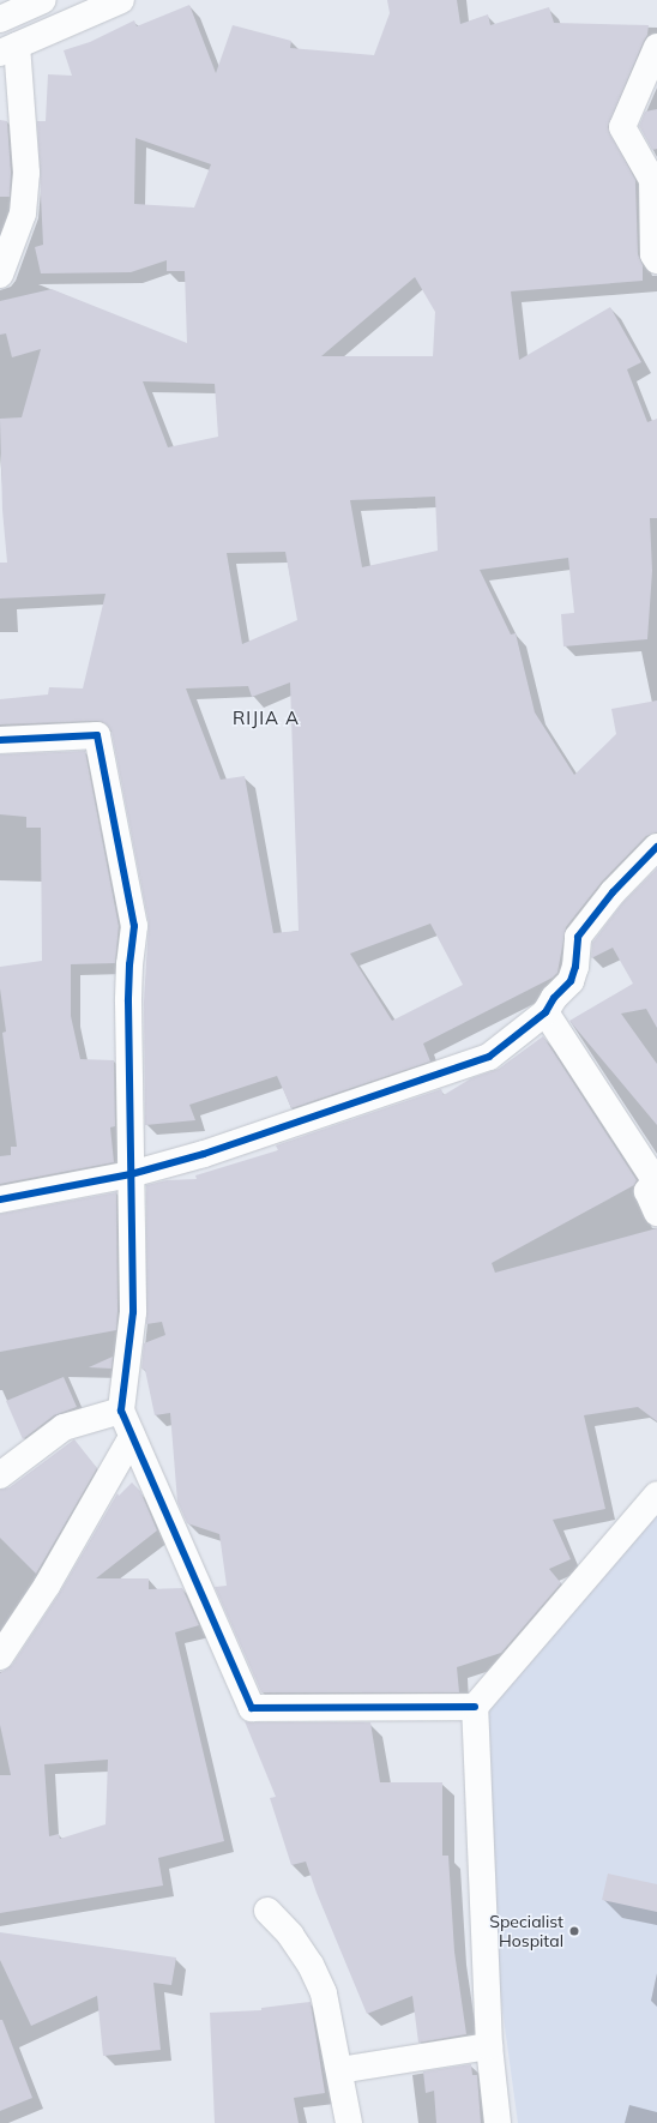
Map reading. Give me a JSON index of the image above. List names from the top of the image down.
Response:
{
  "districts": ["RIJIA A"],
  "places": ["Specialist Hospital"]
}
